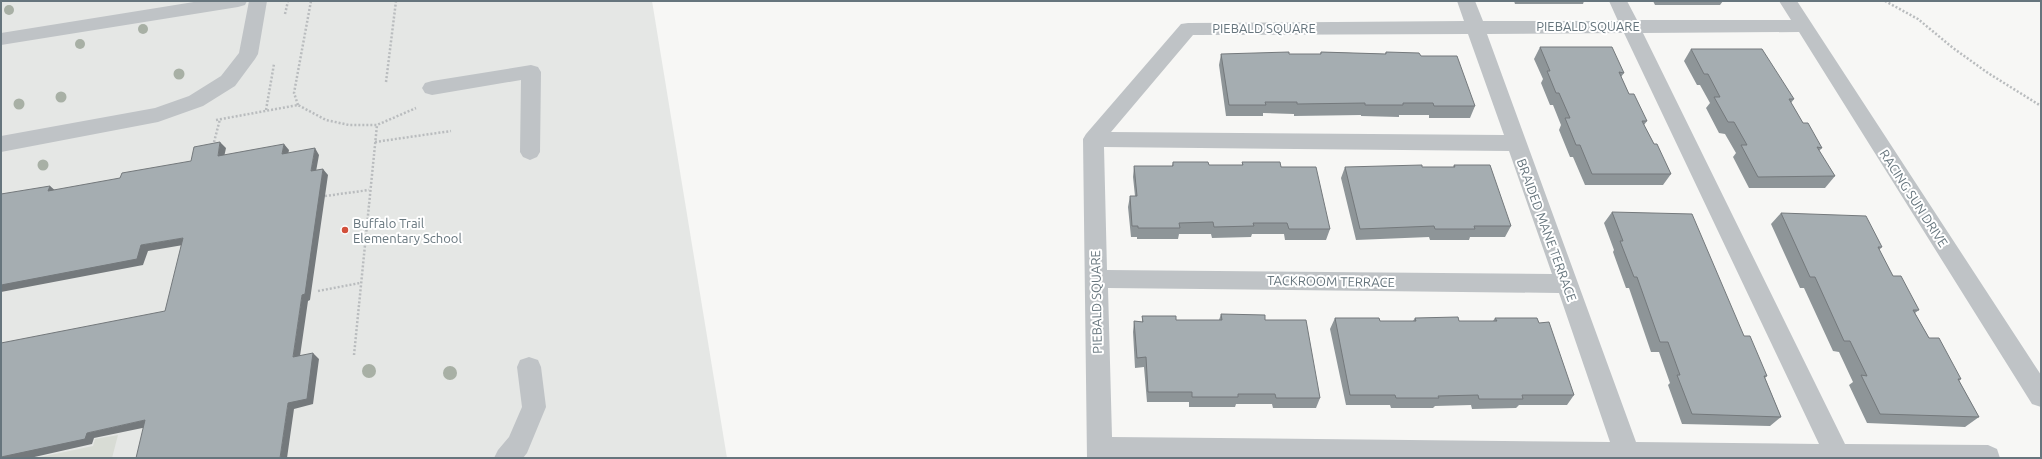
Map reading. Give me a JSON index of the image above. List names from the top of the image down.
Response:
{
  "streets": {
    "street": [
      "PIEBALD SQUARE",
      "RACING SUN DRIVE",
      "BRAIDED MANE TERRACE",
      "TACKROOM TERRACE"
    ]
  },
  "crossings": [
    ["PIEBALD SQUARE", "RACING SUN DRIVE"],
    ["PIEBALD SQUARE", "BRAIDED MANE TERRACE"],
    ["PIEBALD SQUARE", "TACKROOM TERRACE"],
    ["BRAIDED MANE TERRACE", "TACKROOM TERRACE"]
  ],
  "places": ["Buffalo Trail Elementary School"]
}
